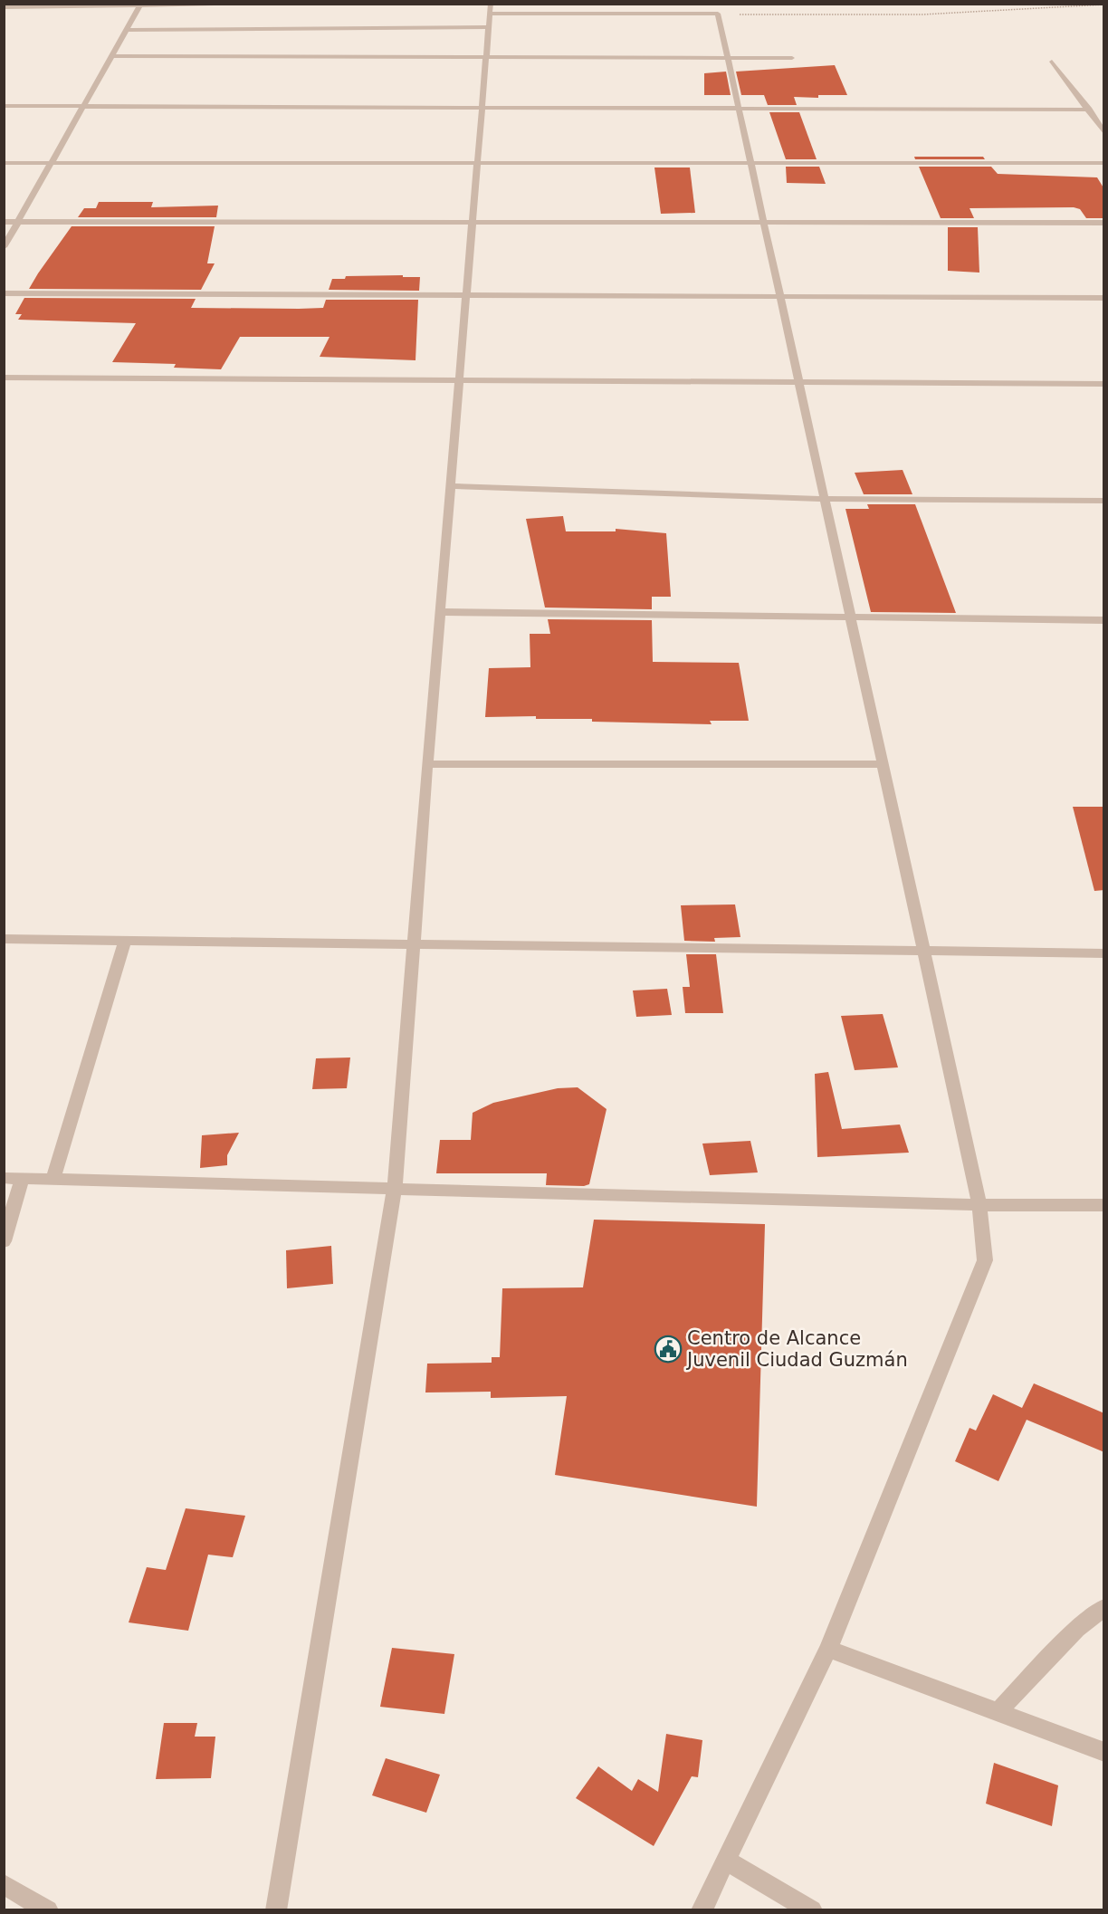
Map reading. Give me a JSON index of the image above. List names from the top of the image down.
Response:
{
  "places": {
    "public building": ["Centro de Alcance Juvenil Ciudad Guzmán"]
  }
}
